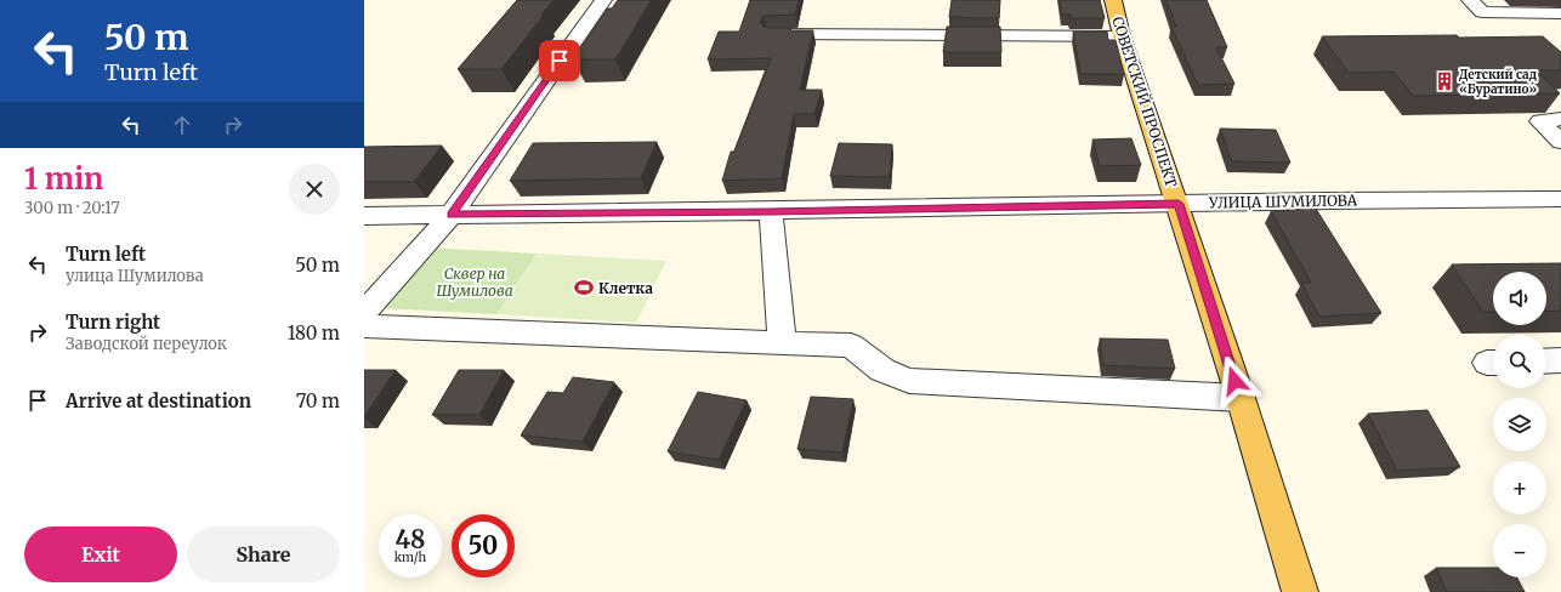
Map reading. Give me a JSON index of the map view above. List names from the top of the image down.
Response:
{
  "streets": {
    "main road": ["СОВЕТСКИЙ ПРОСПЕКТ"],
    "street": ["УЛИЦА ШУМИЛОВА"]
  },
  "crossings": [
    ["СОВЕТСКИЙ ПРОСПЕКТ", "УЛИЦА ШУМИЛОВА"]
  ],
  "parks": ["Сквер на Шумилова"],
  "places": {
    "building": ["Детский сад «Буратино»"],
    "sports": ["Клетка"]
  },
  "page": {
    "turn": ["50 m", "Turn left"],
    "heading": ["1 min", "300 m · 20:17"],
    "list": [
      {
        "name": "Turn left",
        "note": "улица Шумилова",
        "value": "50 m"
      },
      {
        "name": "Turn right",
        "note": "Заводской переулок",
        "value": "180 m"
      },
      {
        "name": "Arrive at destination",
        "value": "70 m"
      }
    ],
    "map_buttons": ["+", "−"],
    "speed": "48 km/h",
    "limit": "50",
    "buttons": ["Exit", "Share"]
  }
}
